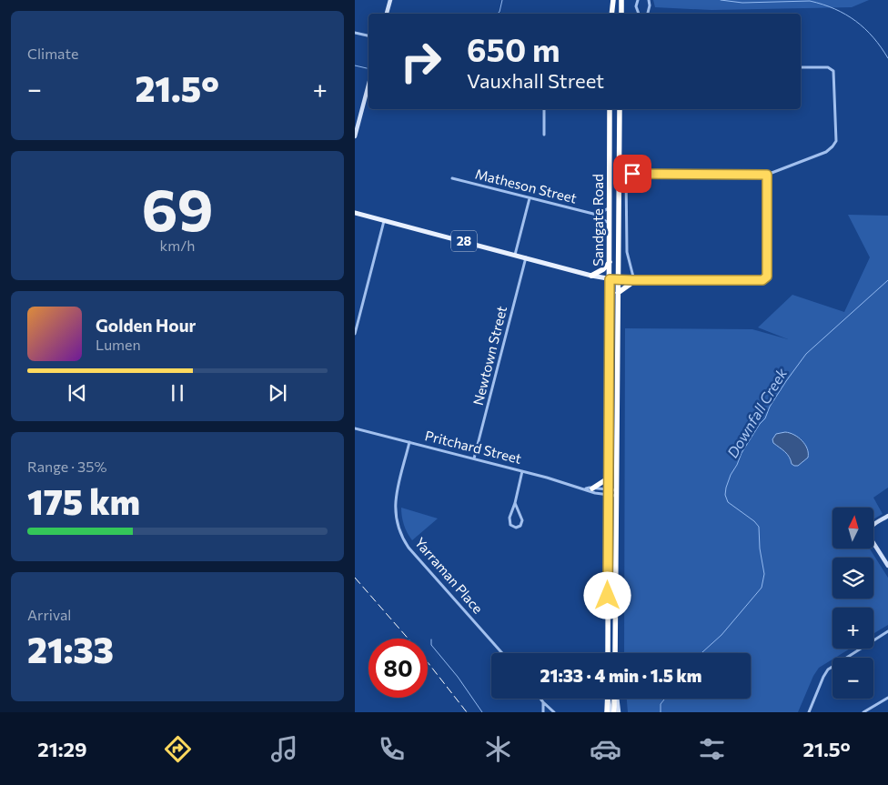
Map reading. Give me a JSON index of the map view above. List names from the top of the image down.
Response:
{
  "streets": {
    "highway": ["Sandgate Road"],
    "main road": ["28"],
    "street": [
      "Matheson Street",
      "Newtown Street",
      "Pritchard Street",
      "Yarraman Place"
    ]
  },
  "crossings": [
    ["Matheson Street", "Sandgate Road"],
    ["Sandgate Road", "28"],
    ["Sandgate Road", "Pritchard Street"],
    ["28", "Newtown Street"],
    ["Newtown Street", "Pritchard Street"],
    ["Pritchard Street", "Yarraman Place"]
  ],
  "water": ["Downfall Creek"],
  "north": "top",
  "page": {
    "tile": [
      "Climate",
      ["69", "km/h"],
      ["Range · 35%", "175 km"],
      ["Arrival", "21:33"]
    ],
    "turn": ["650 m", "Vauxhall Street"],
    "heat": ["−", "21.5°", "+"],
    "song": ["Golden Hour", "Lumen"],
    "map_buttons": ["+", "−"],
    "limit": "80",
    "trip": "21:33 · 4 min · 1.5 km",
    "tabs": ["21:29", "21.5°"]
  }
}
